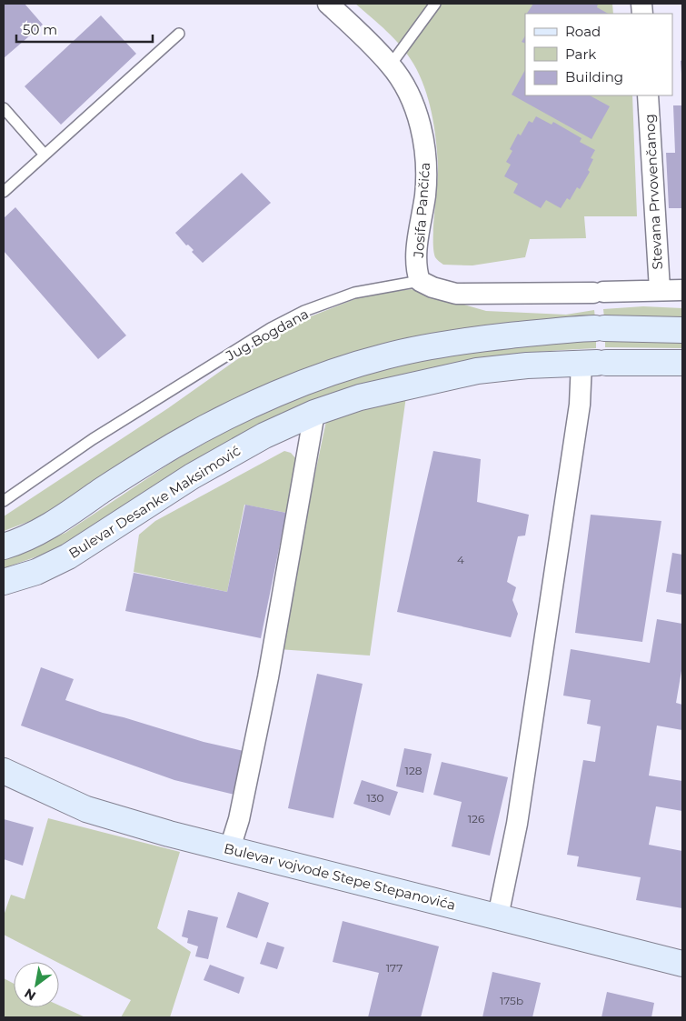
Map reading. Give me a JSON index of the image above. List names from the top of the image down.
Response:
{
  "streets": {
    "main road": ["Bulevar Desanke Maksimović", "Bulevar vojvode Stepe Stepanovića"],
    "street": ["Stevana Prvovenčanog", "Josifa Pančića"],
    "lane": ["Jug Bogdana"]
  },
  "crossings": [
    ["Josifa Pančića", "Jug Bogdana"]
  ],
  "house_numbers": [
    "4",
    "128",
    "130",
    "126",
    "177",
    "175b"
  ],
  "legend": ["Road", "Park", "Building"],
  "scale_bar": "50 m",
  "north": "bottom left"
}
